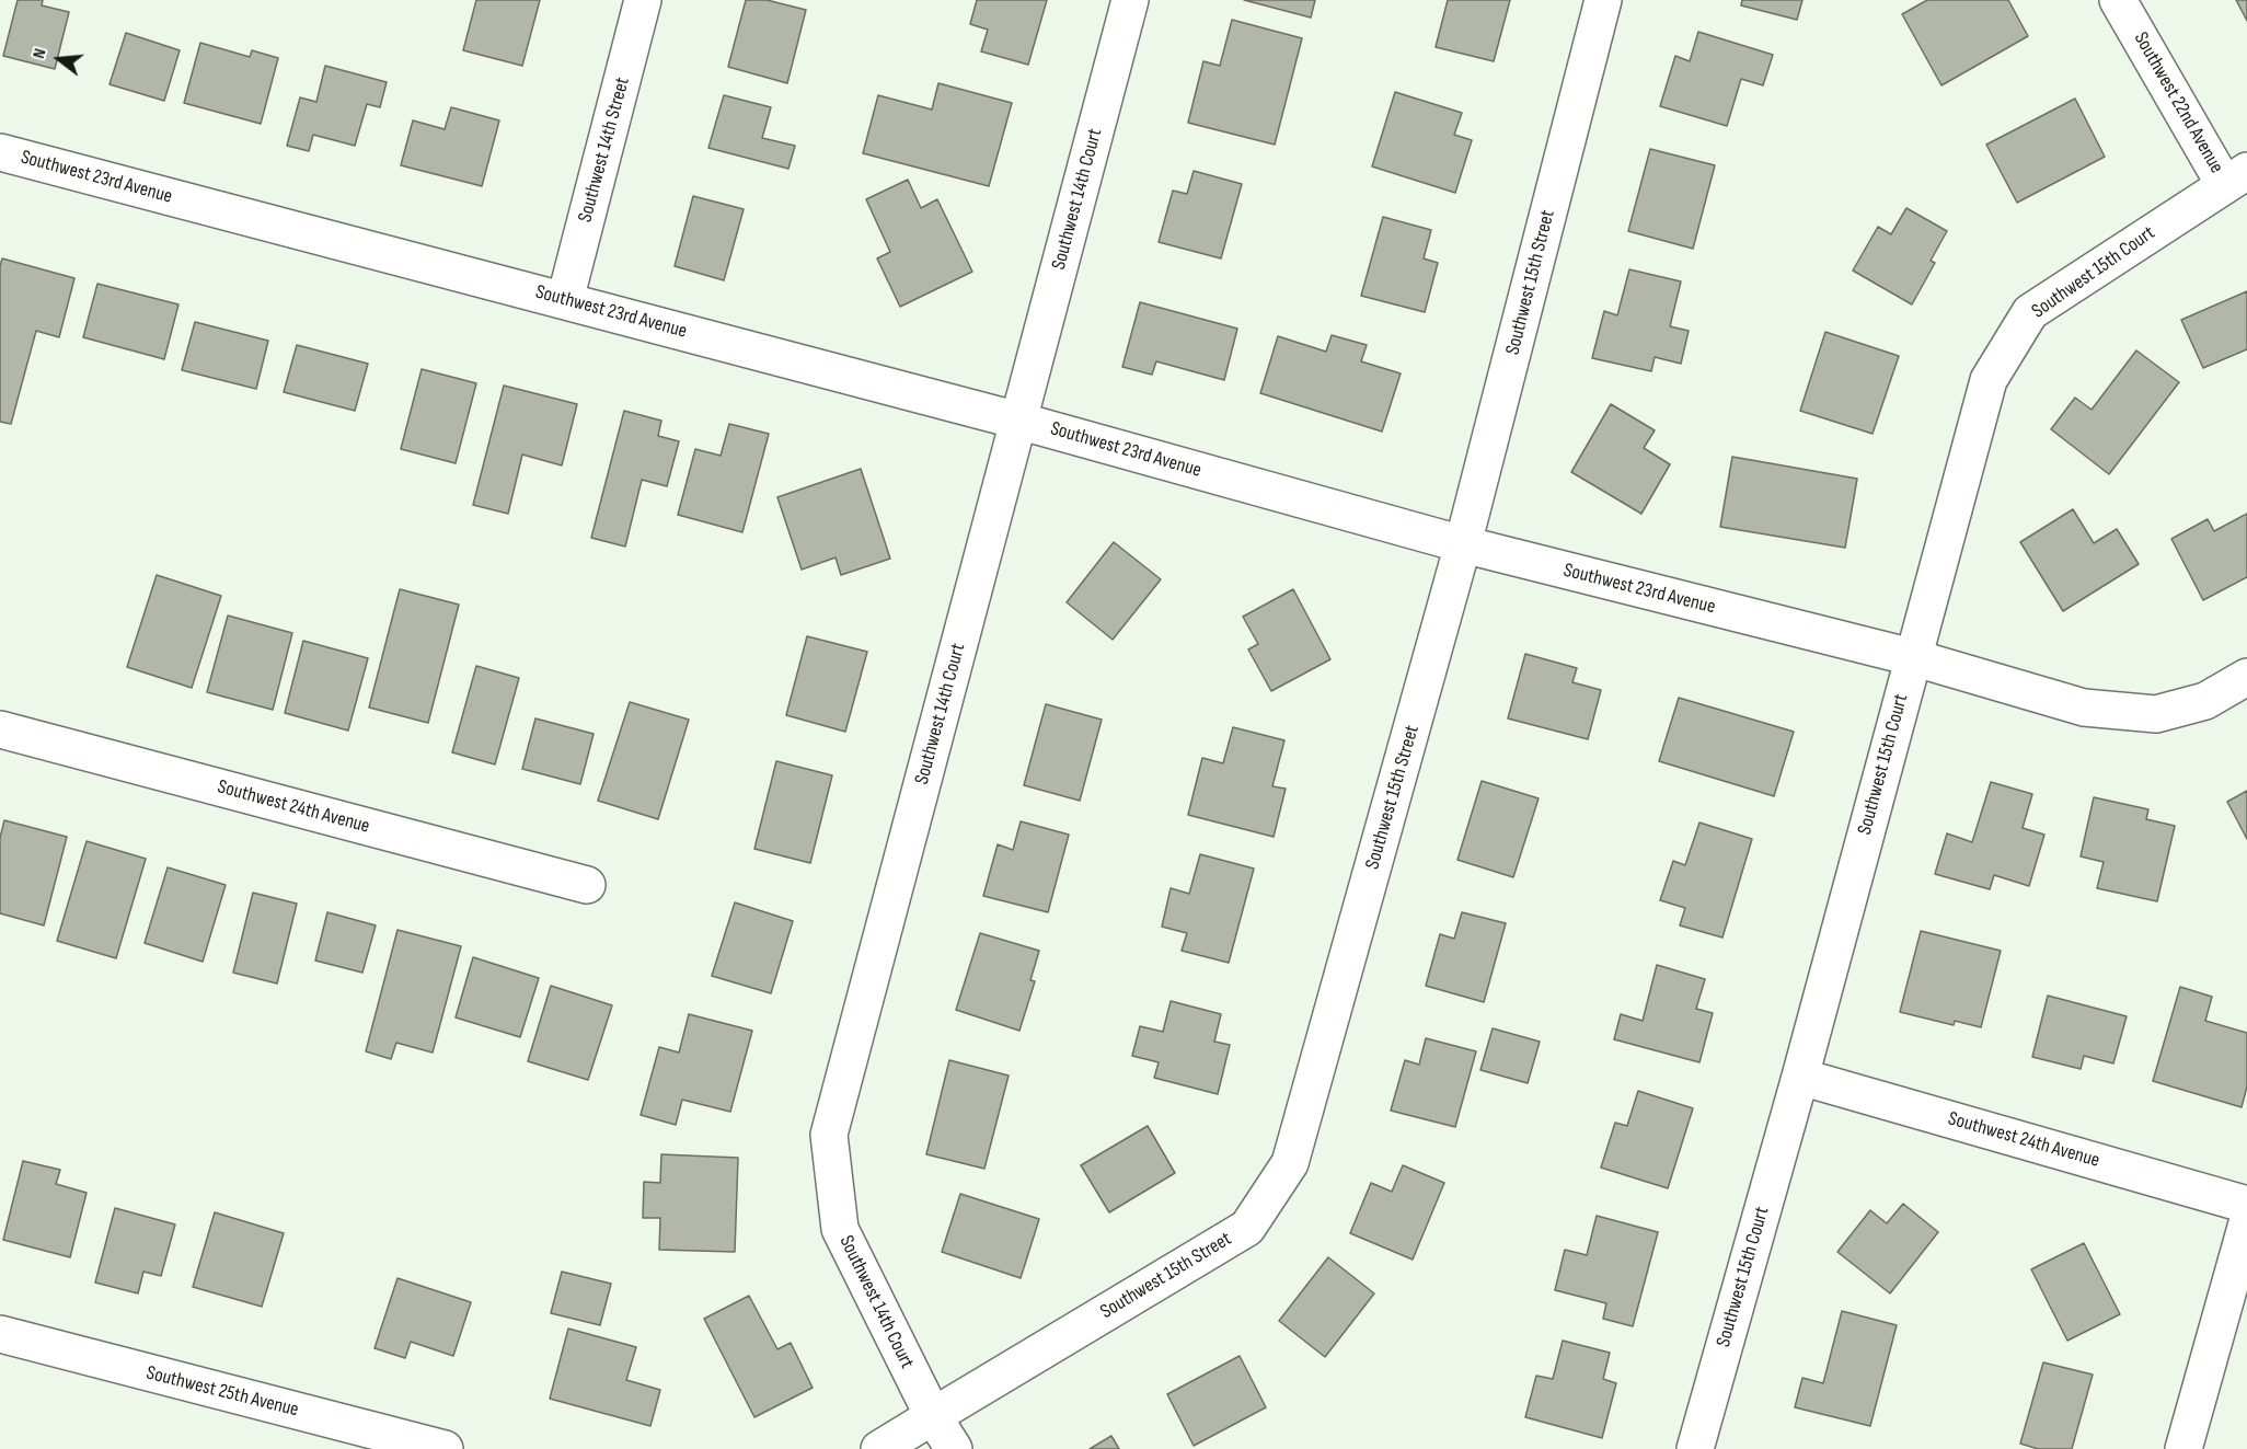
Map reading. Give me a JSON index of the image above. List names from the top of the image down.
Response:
{
  "streets": {
    "street": [
      "Southwest 22nd Avenue",
      "Southwest 14th Street",
      "Southwest 23rd Avenue",
      "Southwest 14th Court",
      "Southwest 15th Court",
      "Southwest 15th Street",
      "Southwest 24th Avenue",
      "Southwest 25th Avenue"
    ]
  },
  "crossings": [
    ["Southwest 22nd Avenue", "Southwest 15th Court"],
    ["Southwest 14th Street", "Southwest 23rd Avenue"],
    ["Southwest 23rd Avenue", "Southwest 14th Court"],
    ["Southwest 23rd Avenue", "Southwest 15th Court"],
    ["Southwest 23rd Avenue", "Southwest 15th Street"],
    ["Southwest 14th Court", "Southwest 15th Street"],
    ["Southwest 15th Court", "Southwest 24th Avenue"]
  ],
  "north": "left"
}
